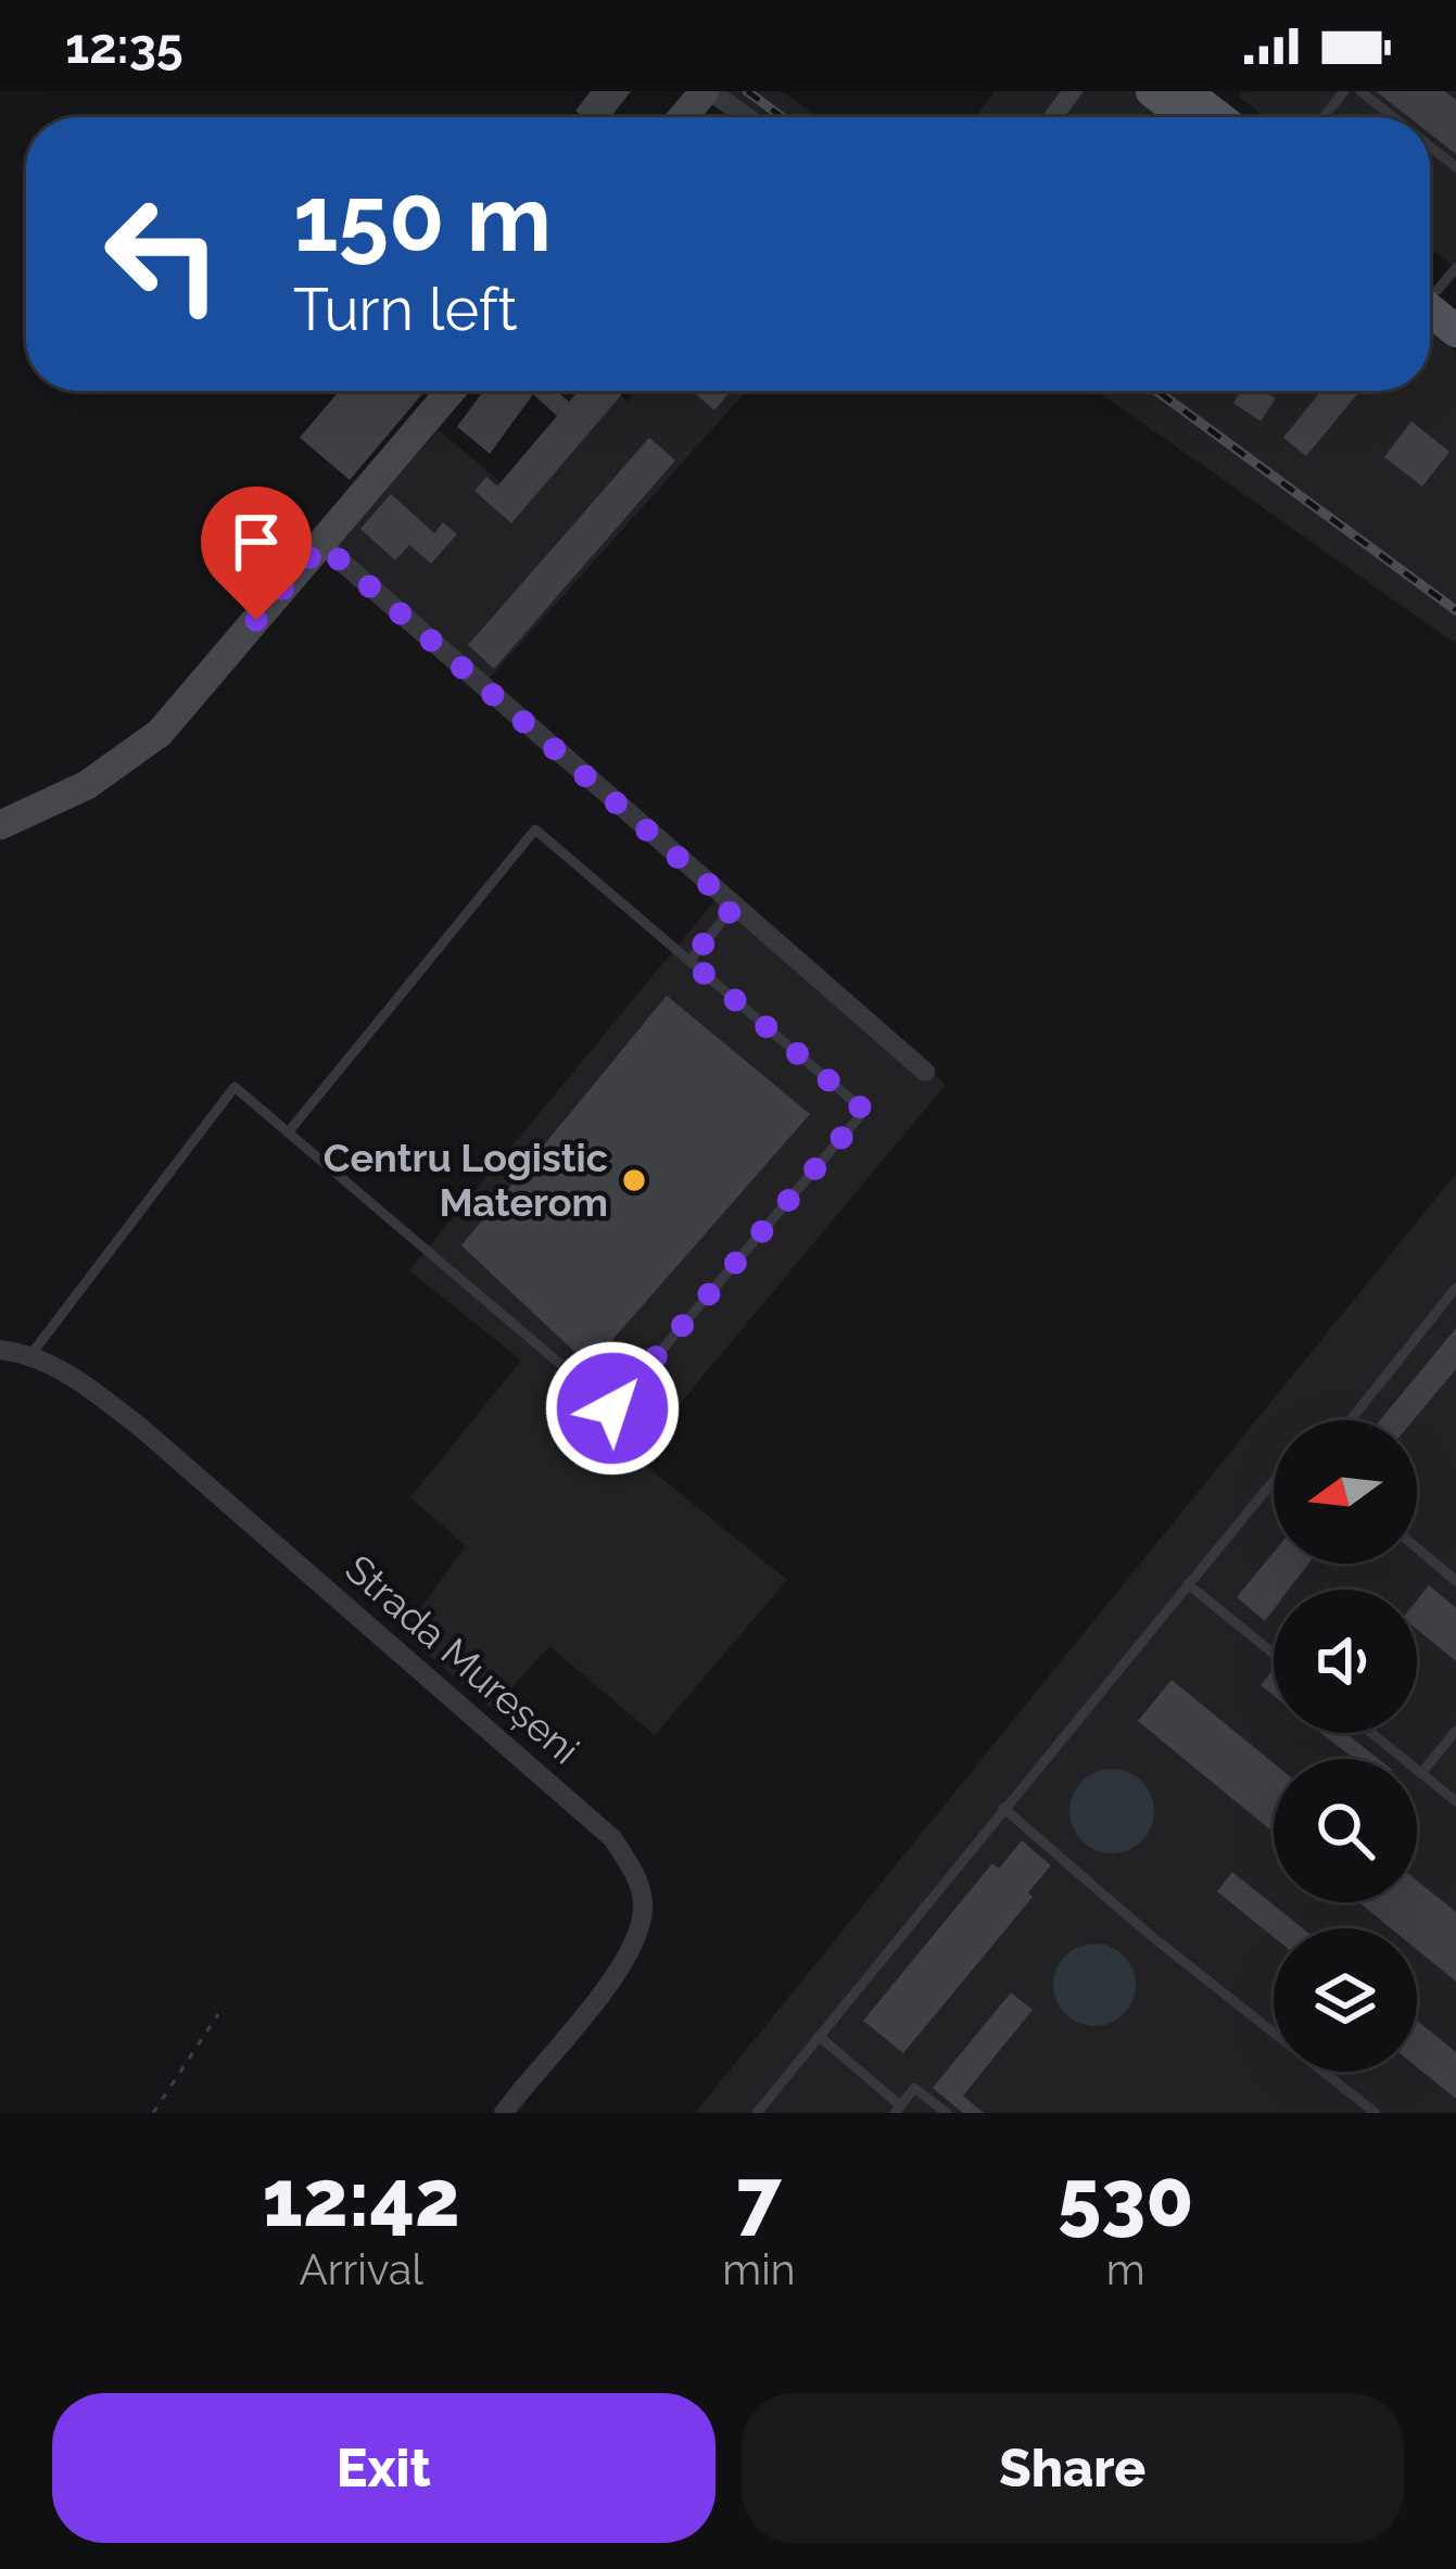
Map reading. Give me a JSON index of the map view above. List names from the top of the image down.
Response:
{
  "streets": {
    "street": ["Strada Mureșeni"]
  },
  "places": ["Centru Logistic Materom"],
  "north": "left",
  "page": {
    "status": "12:35",
    "turn": ["150 m", "Turn left"],
    "eta": [
      "12:42",
      "Arrival",
      "7",
      "min",
      "530",
      "m"
    ],
    "buttons": ["Exit", "Share"]
  }
}
